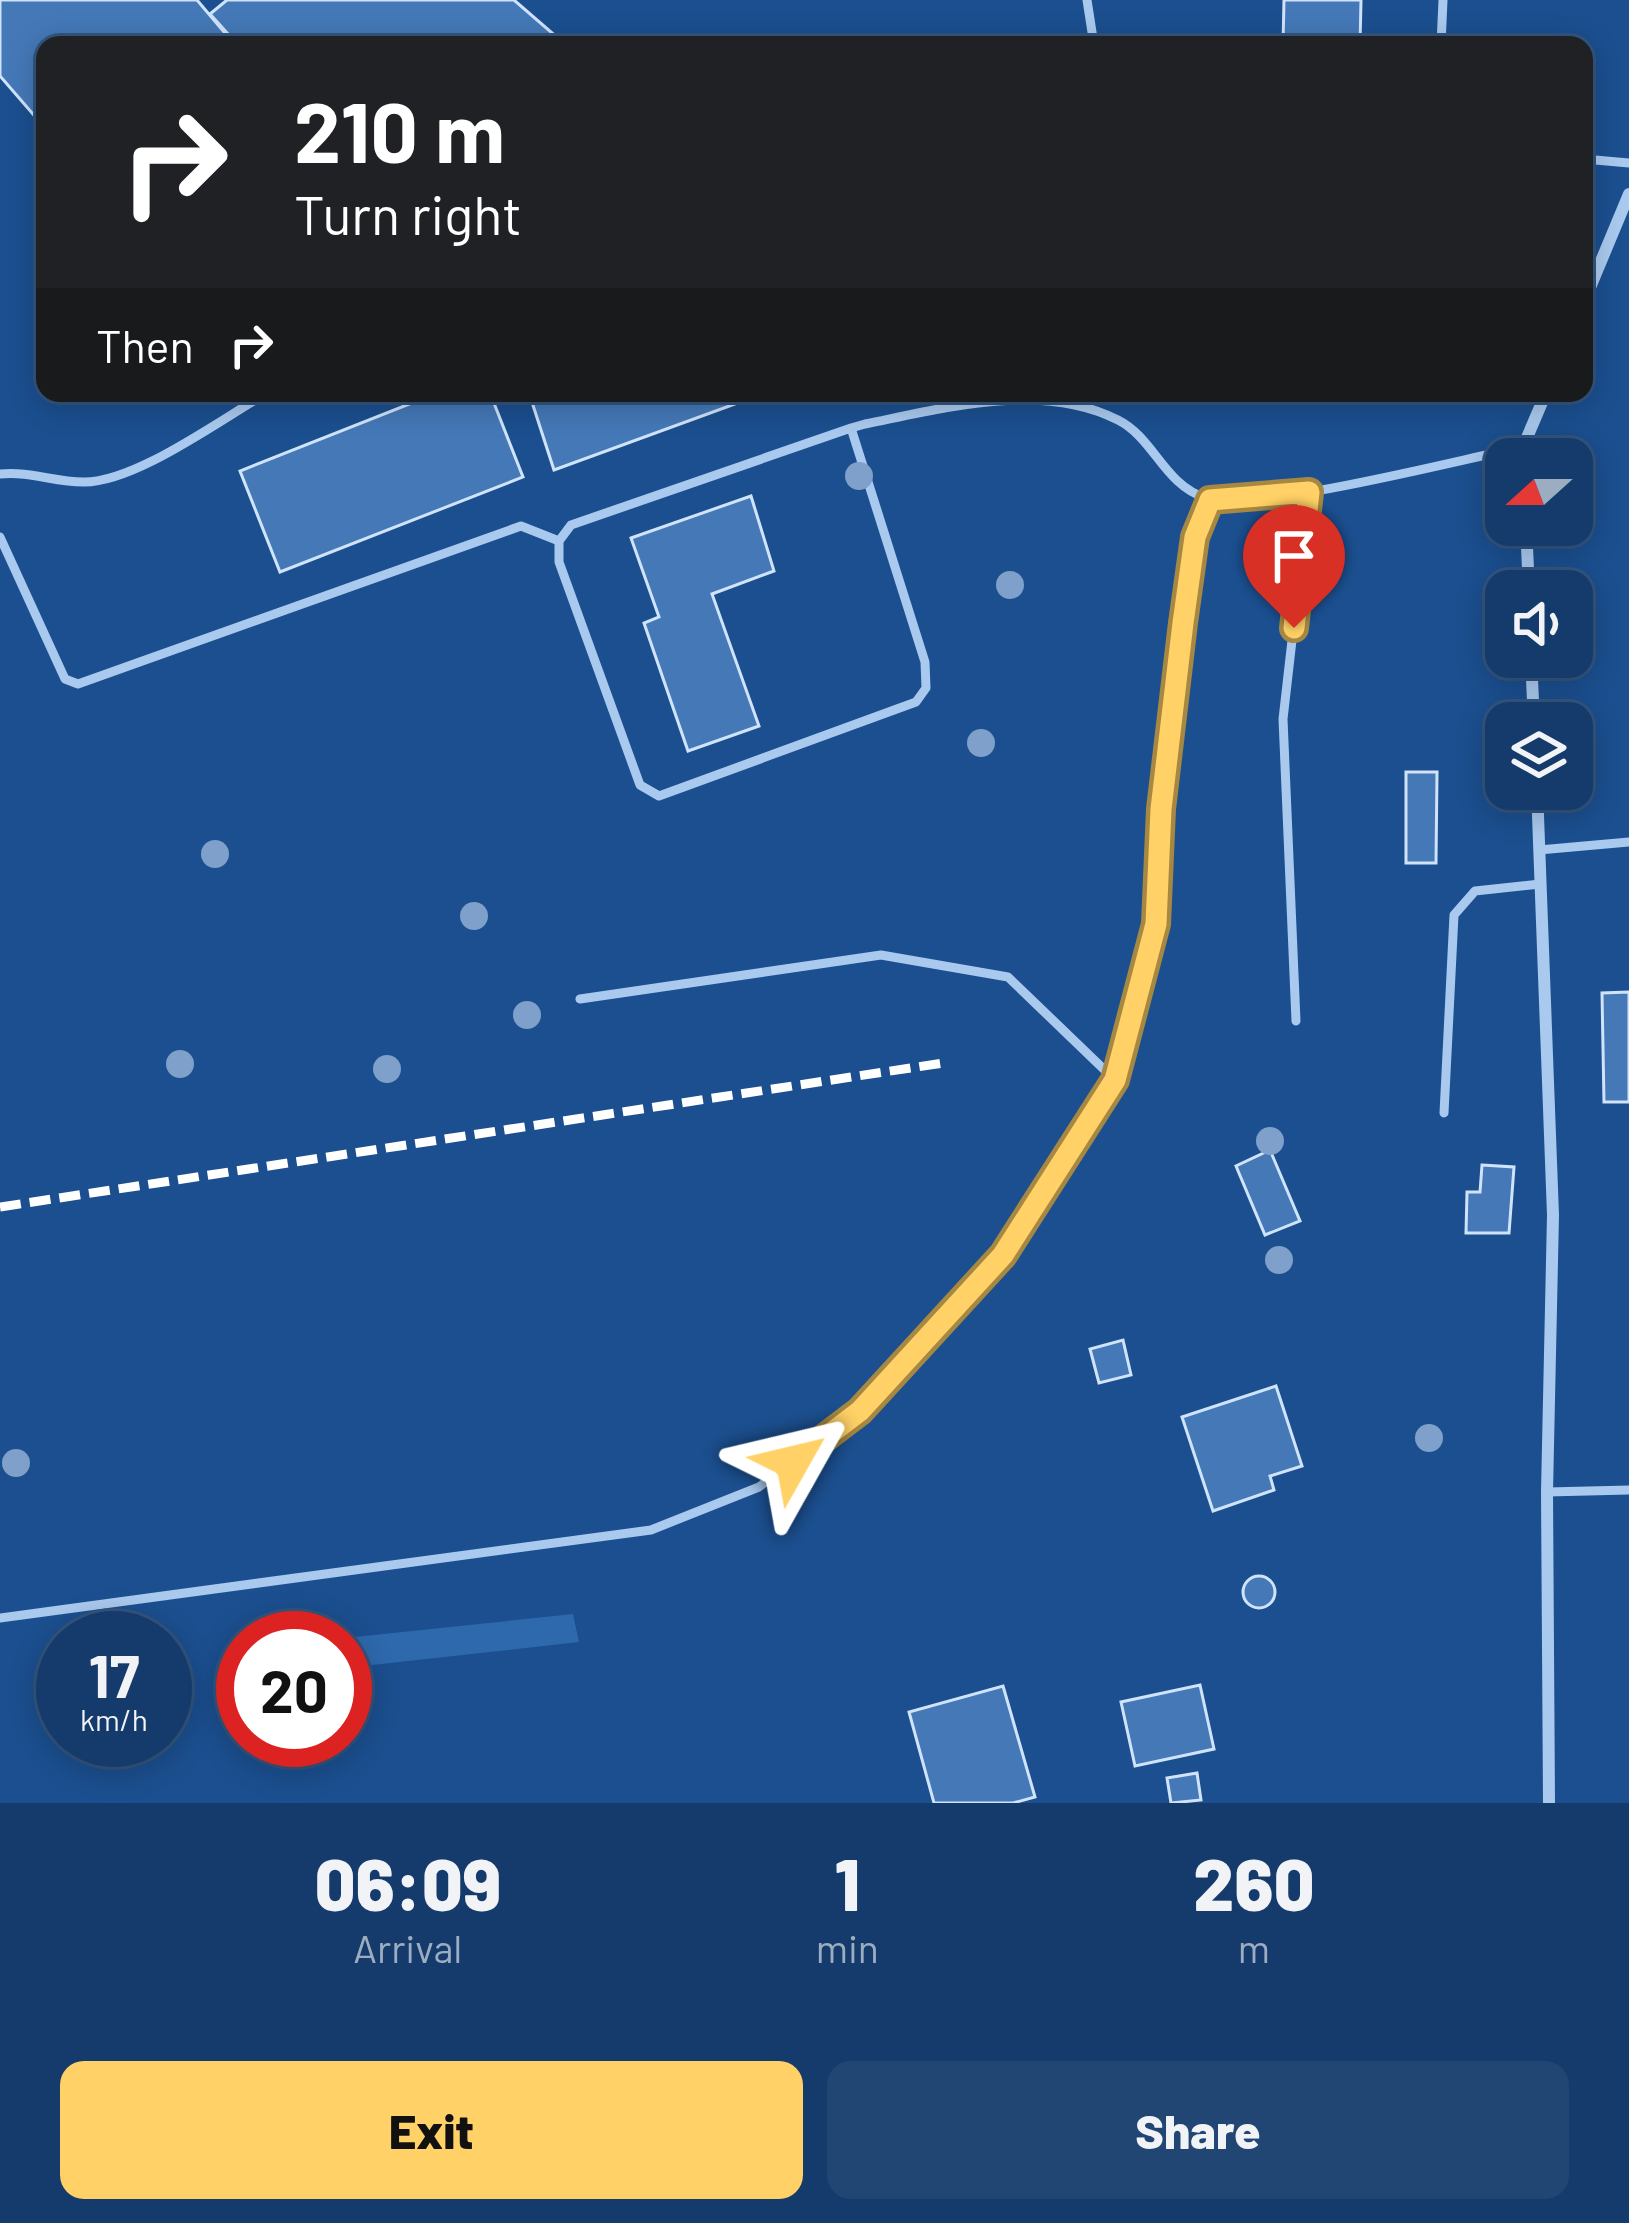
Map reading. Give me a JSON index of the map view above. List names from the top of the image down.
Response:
{
  "north": "left",
  "page": {
    "turn": ["210 m", "Turn right"],
    "then": "Then",
    "speed": "17 km/h",
    "limit": "20",
    "eta": [
      "06:09",
      "Arrival",
      "1",
      "min",
      "260",
      "m"
    ],
    "buttons": ["Exit", "Share"]
  }
}
